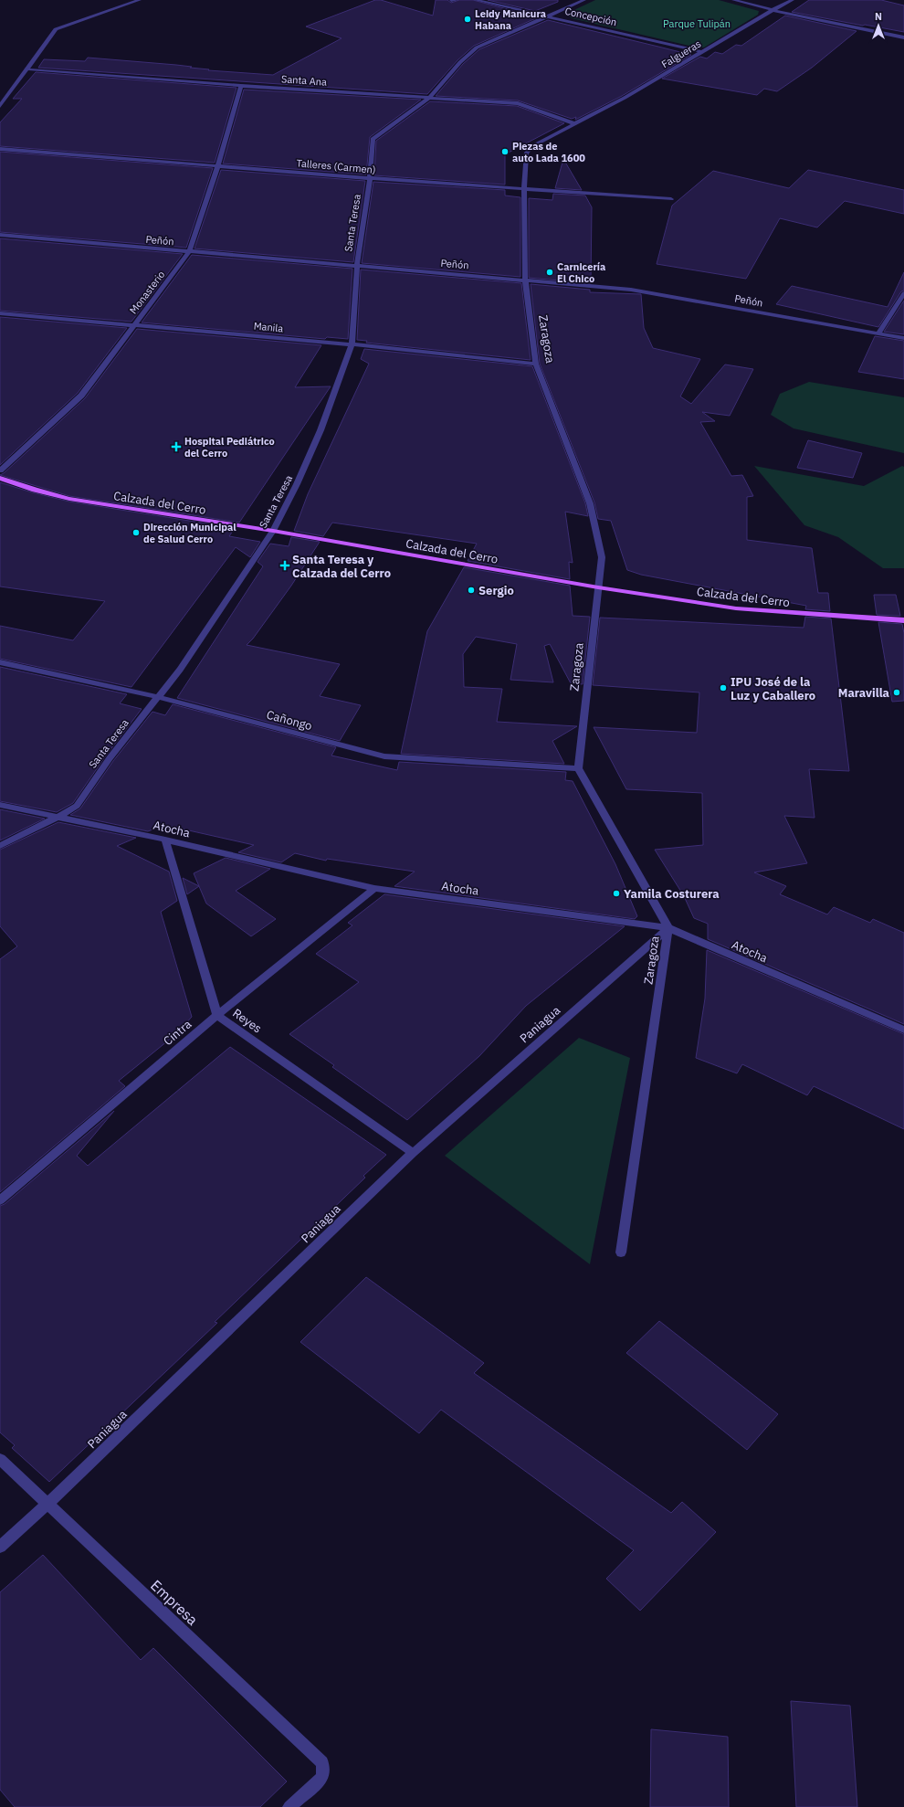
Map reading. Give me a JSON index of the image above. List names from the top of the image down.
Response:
{
  "streets": {
    "main road": ["Calzada del Cerro"],
    "street": [
      "Concepción",
      "Falgueras",
      "Santa Ana",
      "Talleres (Carmen)",
      "Santa Teresa",
      "Peñón",
      "Monasterio",
      "Manila",
      "Zaragoza",
      "Cañongo",
      "Atocha",
      "Reyes",
      "Paniagua",
      "Cintra",
      "Empresa"
    ]
  },
  "crossings": [
    ["Concepción", "Falgueras"],
    ["Falgueras", "Zaragoza"],
    ["Santa Ana", "Santa Teresa"],
    ["Santa Ana", "Monasterio"],
    ["Santa Ana", "Zaragoza"],
    ["Talleres (Carmen)", "Santa Teresa"],
    ["Talleres (Carmen)", "Monasterio"],
    ["Talleres (Carmen)", "Zaragoza"],
    ["Santa Teresa", "Peñón"],
    ["Santa Teresa", "Manila"],
    ["Santa Teresa", "Calzada del Cerro"],
    ["Santa Teresa", "Cañongo"],
    ["Santa Teresa", "Atocha"],
    ["Peñón", "Monasterio"],
    ["Peñón", "Zaragoza"],
    ["Monasterio", "Manila"],
    ["Manila", "Zaragoza"],
    ["Zaragoza", "Calzada del Cerro"],
    ["Zaragoza", "Cañongo"],
    ["Zaragoza", "Atocha"],
    ["Zaragoza", "Paniagua"],
    ["Atocha", "Reyes"],
    ["Atocha", "Paniagua"],
    ["Atocha", "Cintra"],
    ["Reyes", "Paniagua"],
    ["Reyes", "Cintra"],
    ["Paniagua", "Empresa"]
  ],
  "parks": ["Parque Tulipán"],
  "places": {
    "other": [
      "Leidy Manicura Habana",
      "Piezas de auto Lada 1600",
      "Carnicería El Chico",
      "Dirección Municipal de Salud Cerro",
      "Sergio",
      "IPU José de la Luz y Caballero",
      "Maravilla",
      "Yamila Costurera"
    ],
    "health": ["Hospital Pediátrico del Cerro", "Santa Teresa y Calzada del Cerro"]
  },
  "north": "top"
}
